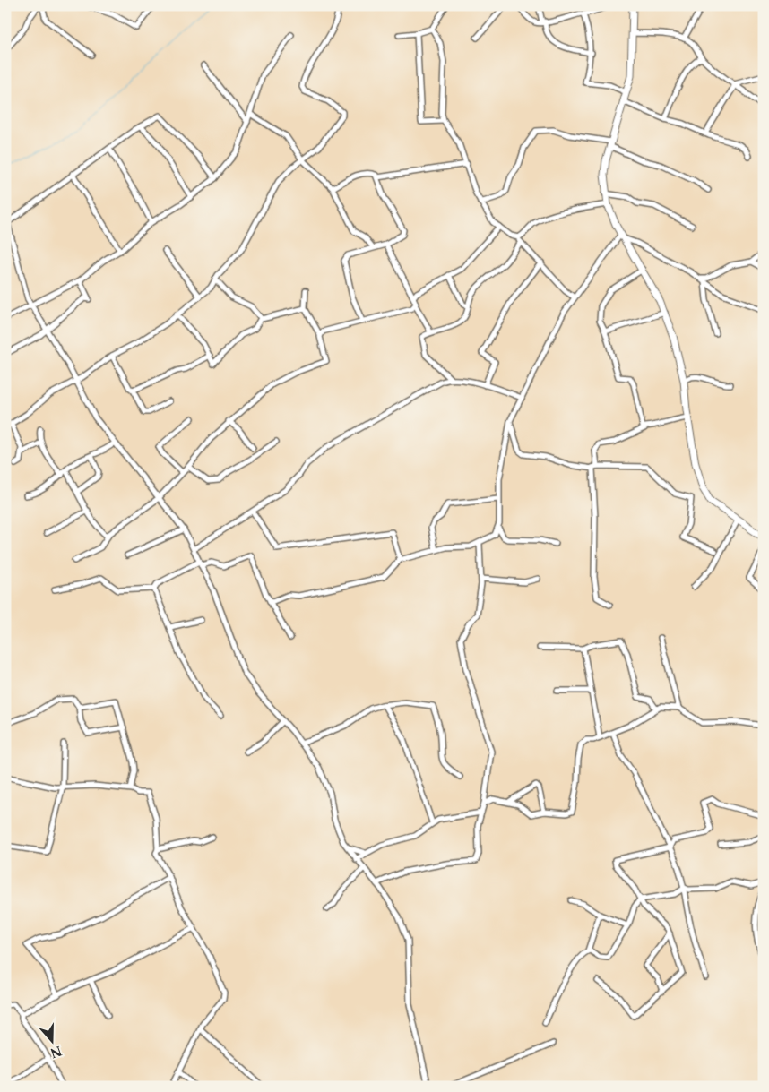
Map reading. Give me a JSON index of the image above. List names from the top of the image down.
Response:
{
  "north": "bottom"
}
